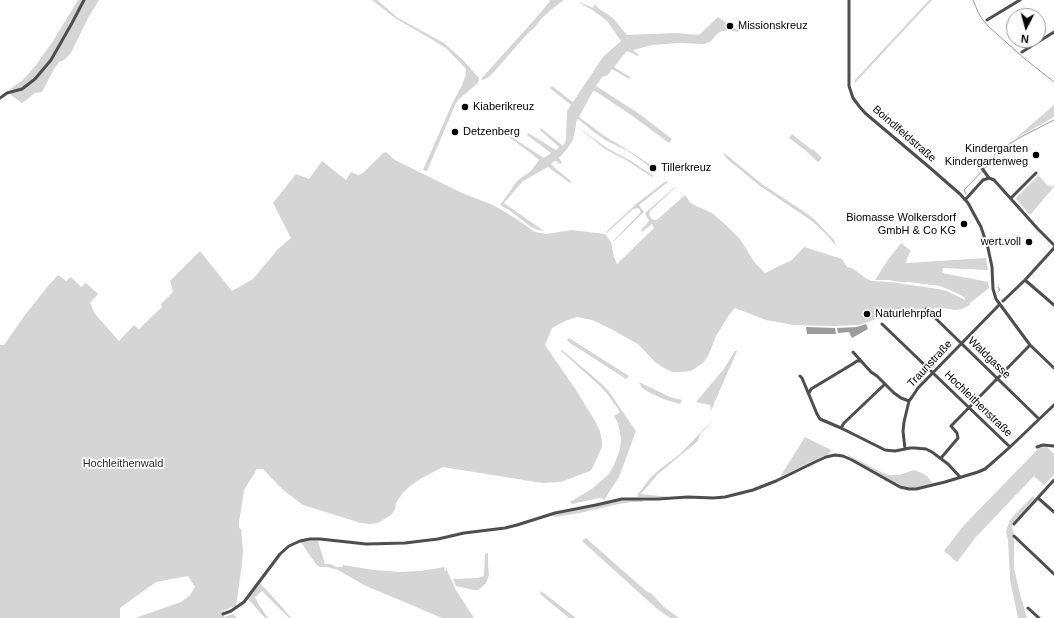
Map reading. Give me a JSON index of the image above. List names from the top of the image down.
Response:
{
  "streets": {
    "street": [
      "Boindlfeldstraße",
      "Waldgasse",
      "Traunstraße",
      "Hochleithenstraße"
    ]
  },
  "crossings": [
    ["Boindlfeldstraße", "Traunstraße"],
    ["Waldgasse", "Traunstraße"],
    ["Traunstraße", "Hochleithenstraße"]
  ],
  "parks": ["Hochleithenwald"],
  "places": [
    "Missionskreuz",
    "Kiaberikreuz",
    "Detzenberg",
    "Kindergarten Kindergartenweg",
    "Tillerkreuz",
    "Biomasse Wolkersdorf GmbH & Co KG",
    "wert.voll",
    "Naturlehrpfad"
  ],
  "north": "bottom"
}
